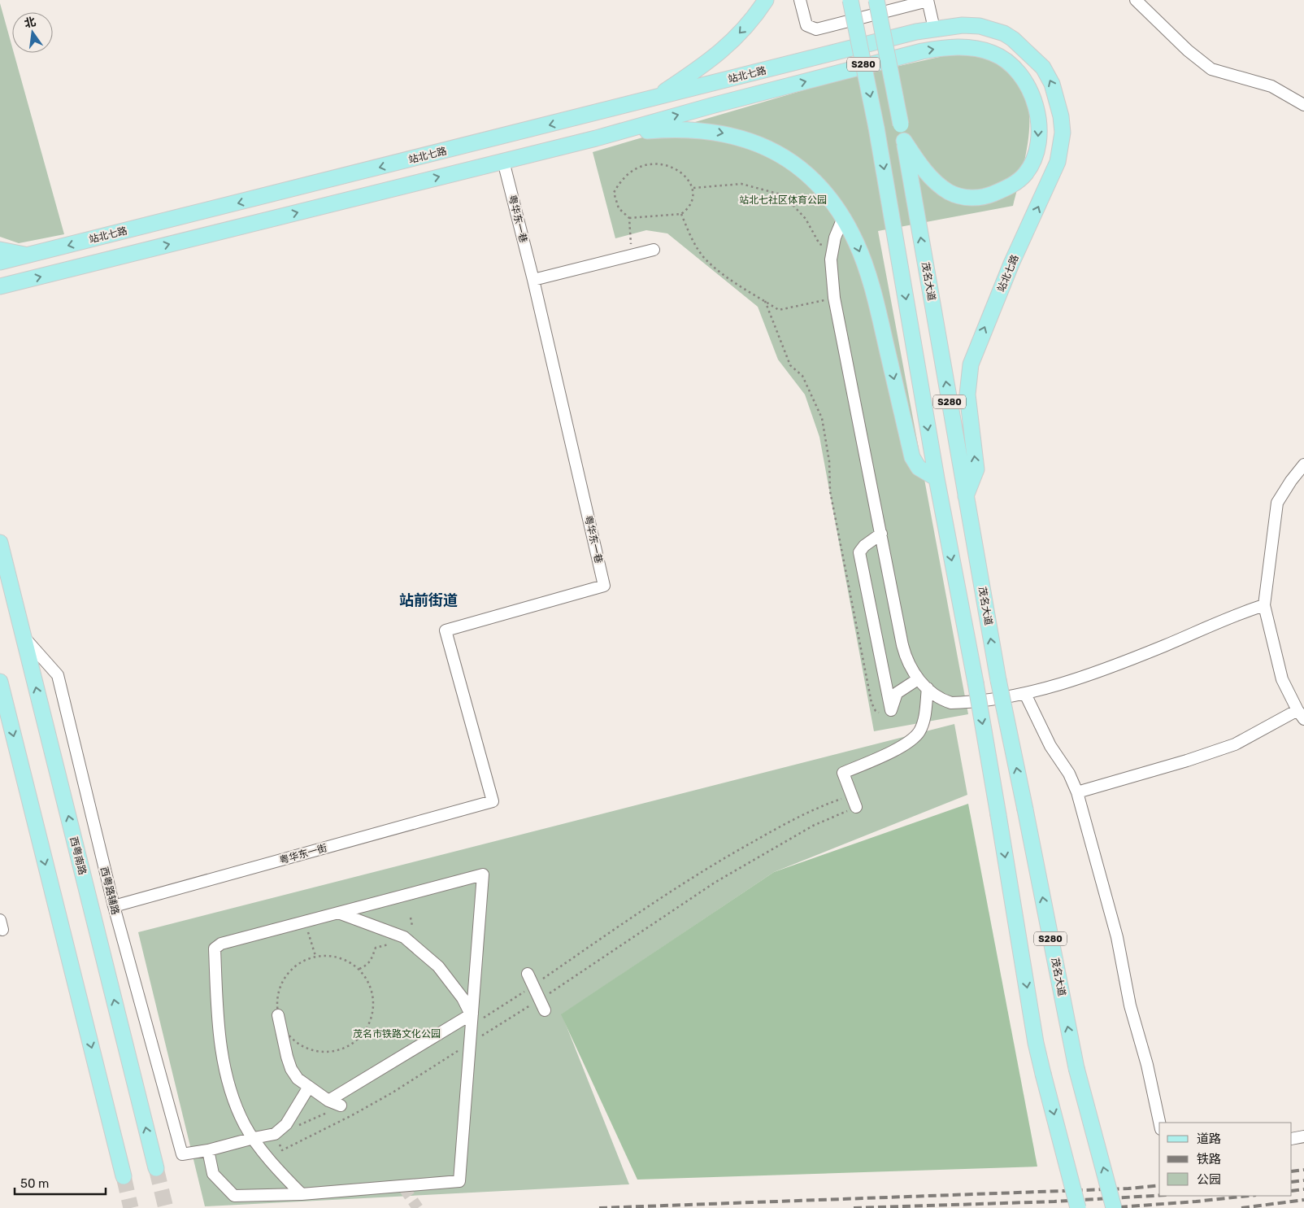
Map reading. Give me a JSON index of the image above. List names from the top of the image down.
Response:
{
  "streets": {
    "main road": [
      "S280",
      "站北七路",
      "茂名大道",
      "西粤南路"
    ],
    "street": ["粤华东一巷", "粤华东一街", "西粤路辅路"]
  },
  "crossings": [
    ["站北七路", "粤华东一巷"],
    ["站北七路", "茂名大道"],
    ["粤华东一巷", "粤华东一街"],
    ["粤华东一街", "西粤路辅路"],
    ["西粤南路", "西粤路辅路"]
  ],
  "districts": ["站前街道"],
  "parks": ["站北七社区体育公园", "茂名市铁路文化公园"],
  "legend": ["道路", "铁路", "公园"],
  "scale_bar": "50 m",
  "north": "top"
}
